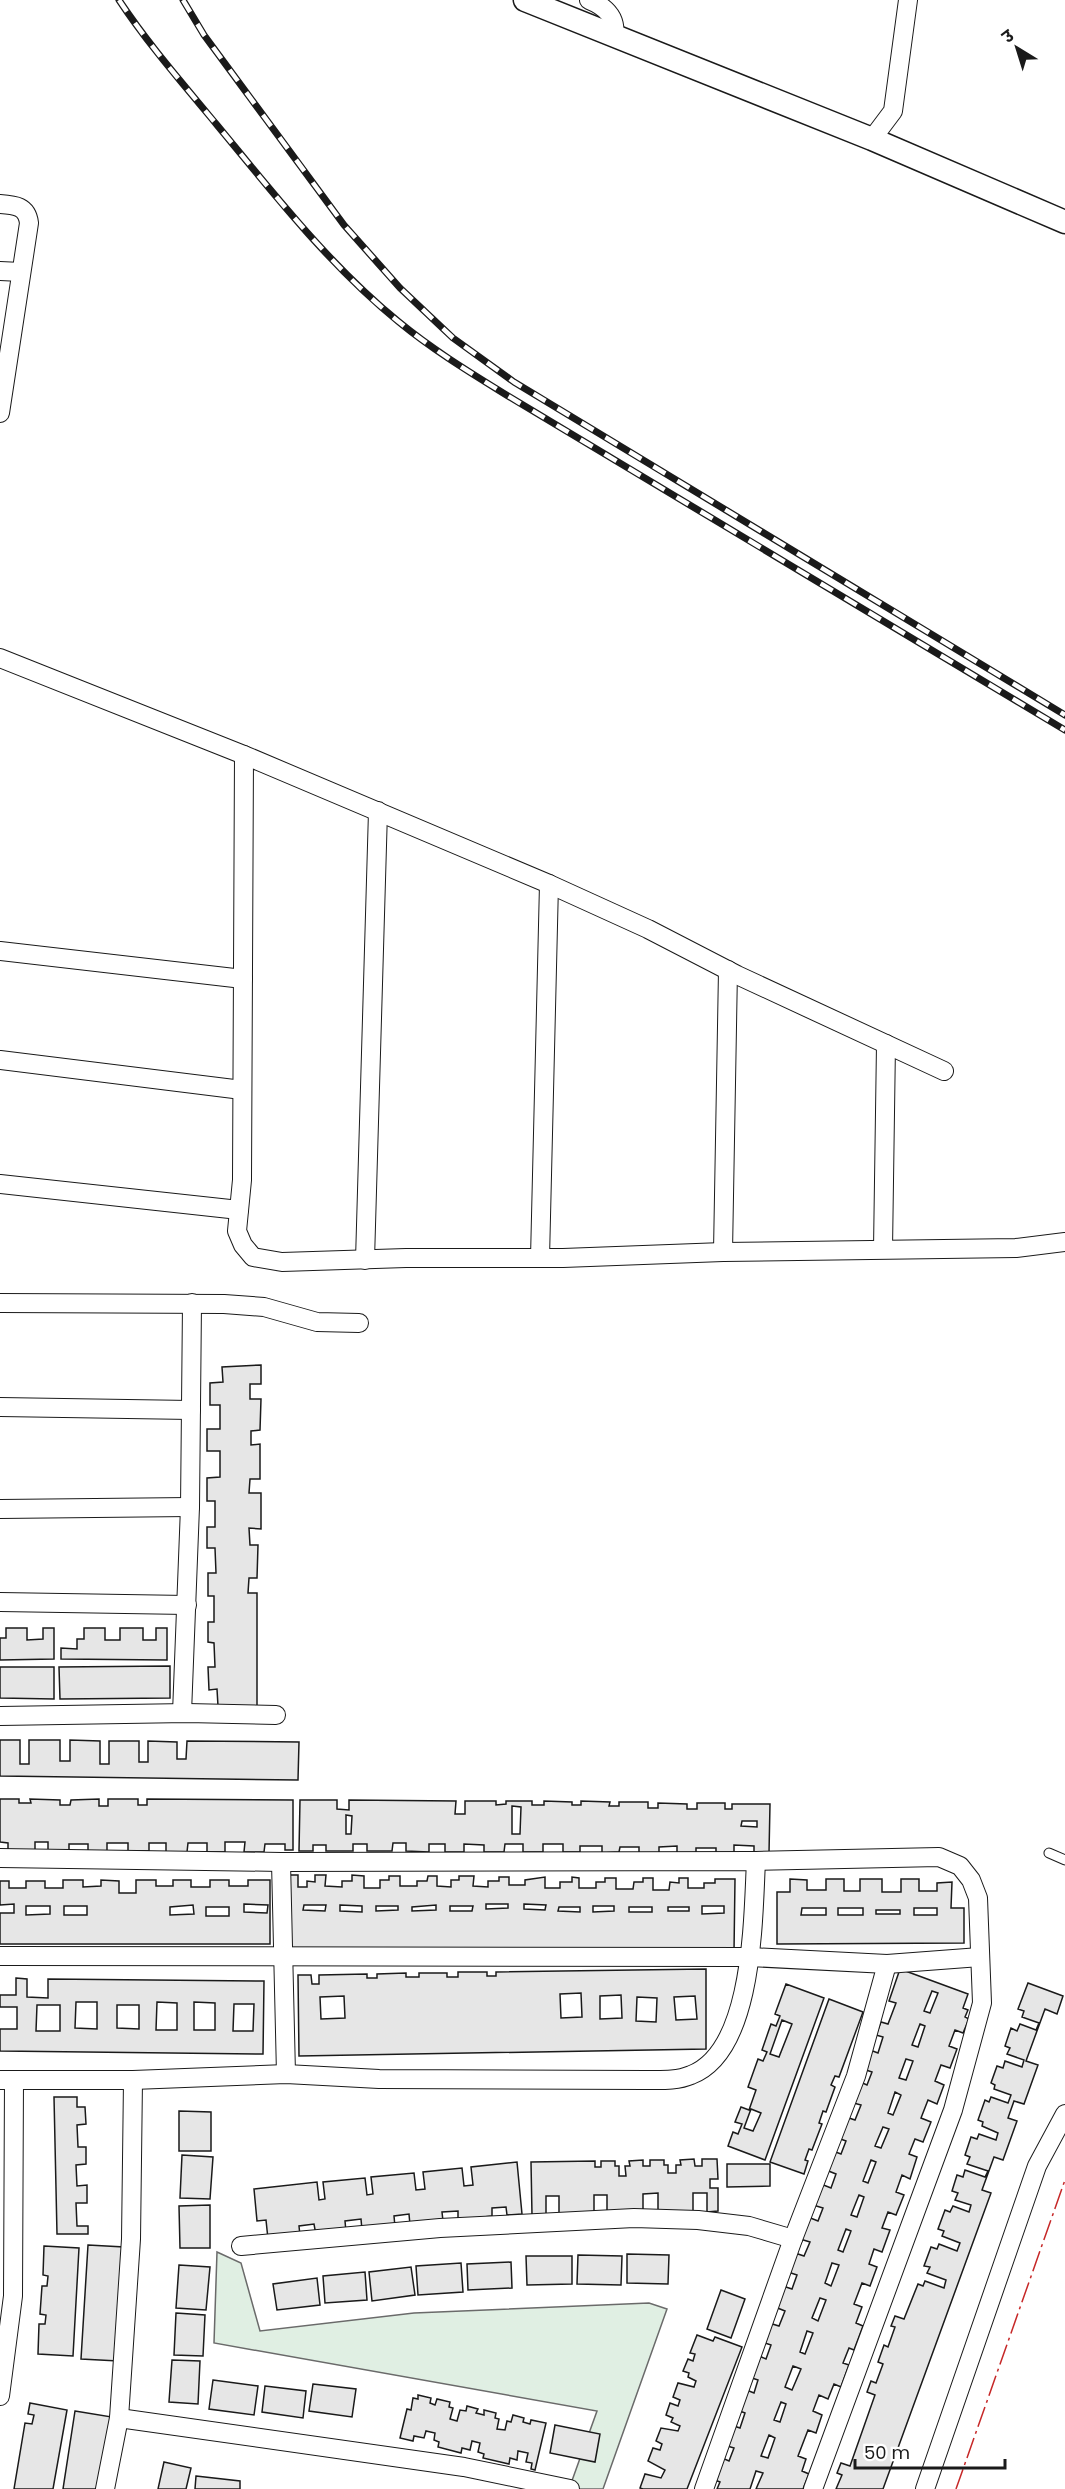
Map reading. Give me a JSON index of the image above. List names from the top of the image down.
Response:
{
  "scale_bar": "50 m",
  "north": "top left"
}
